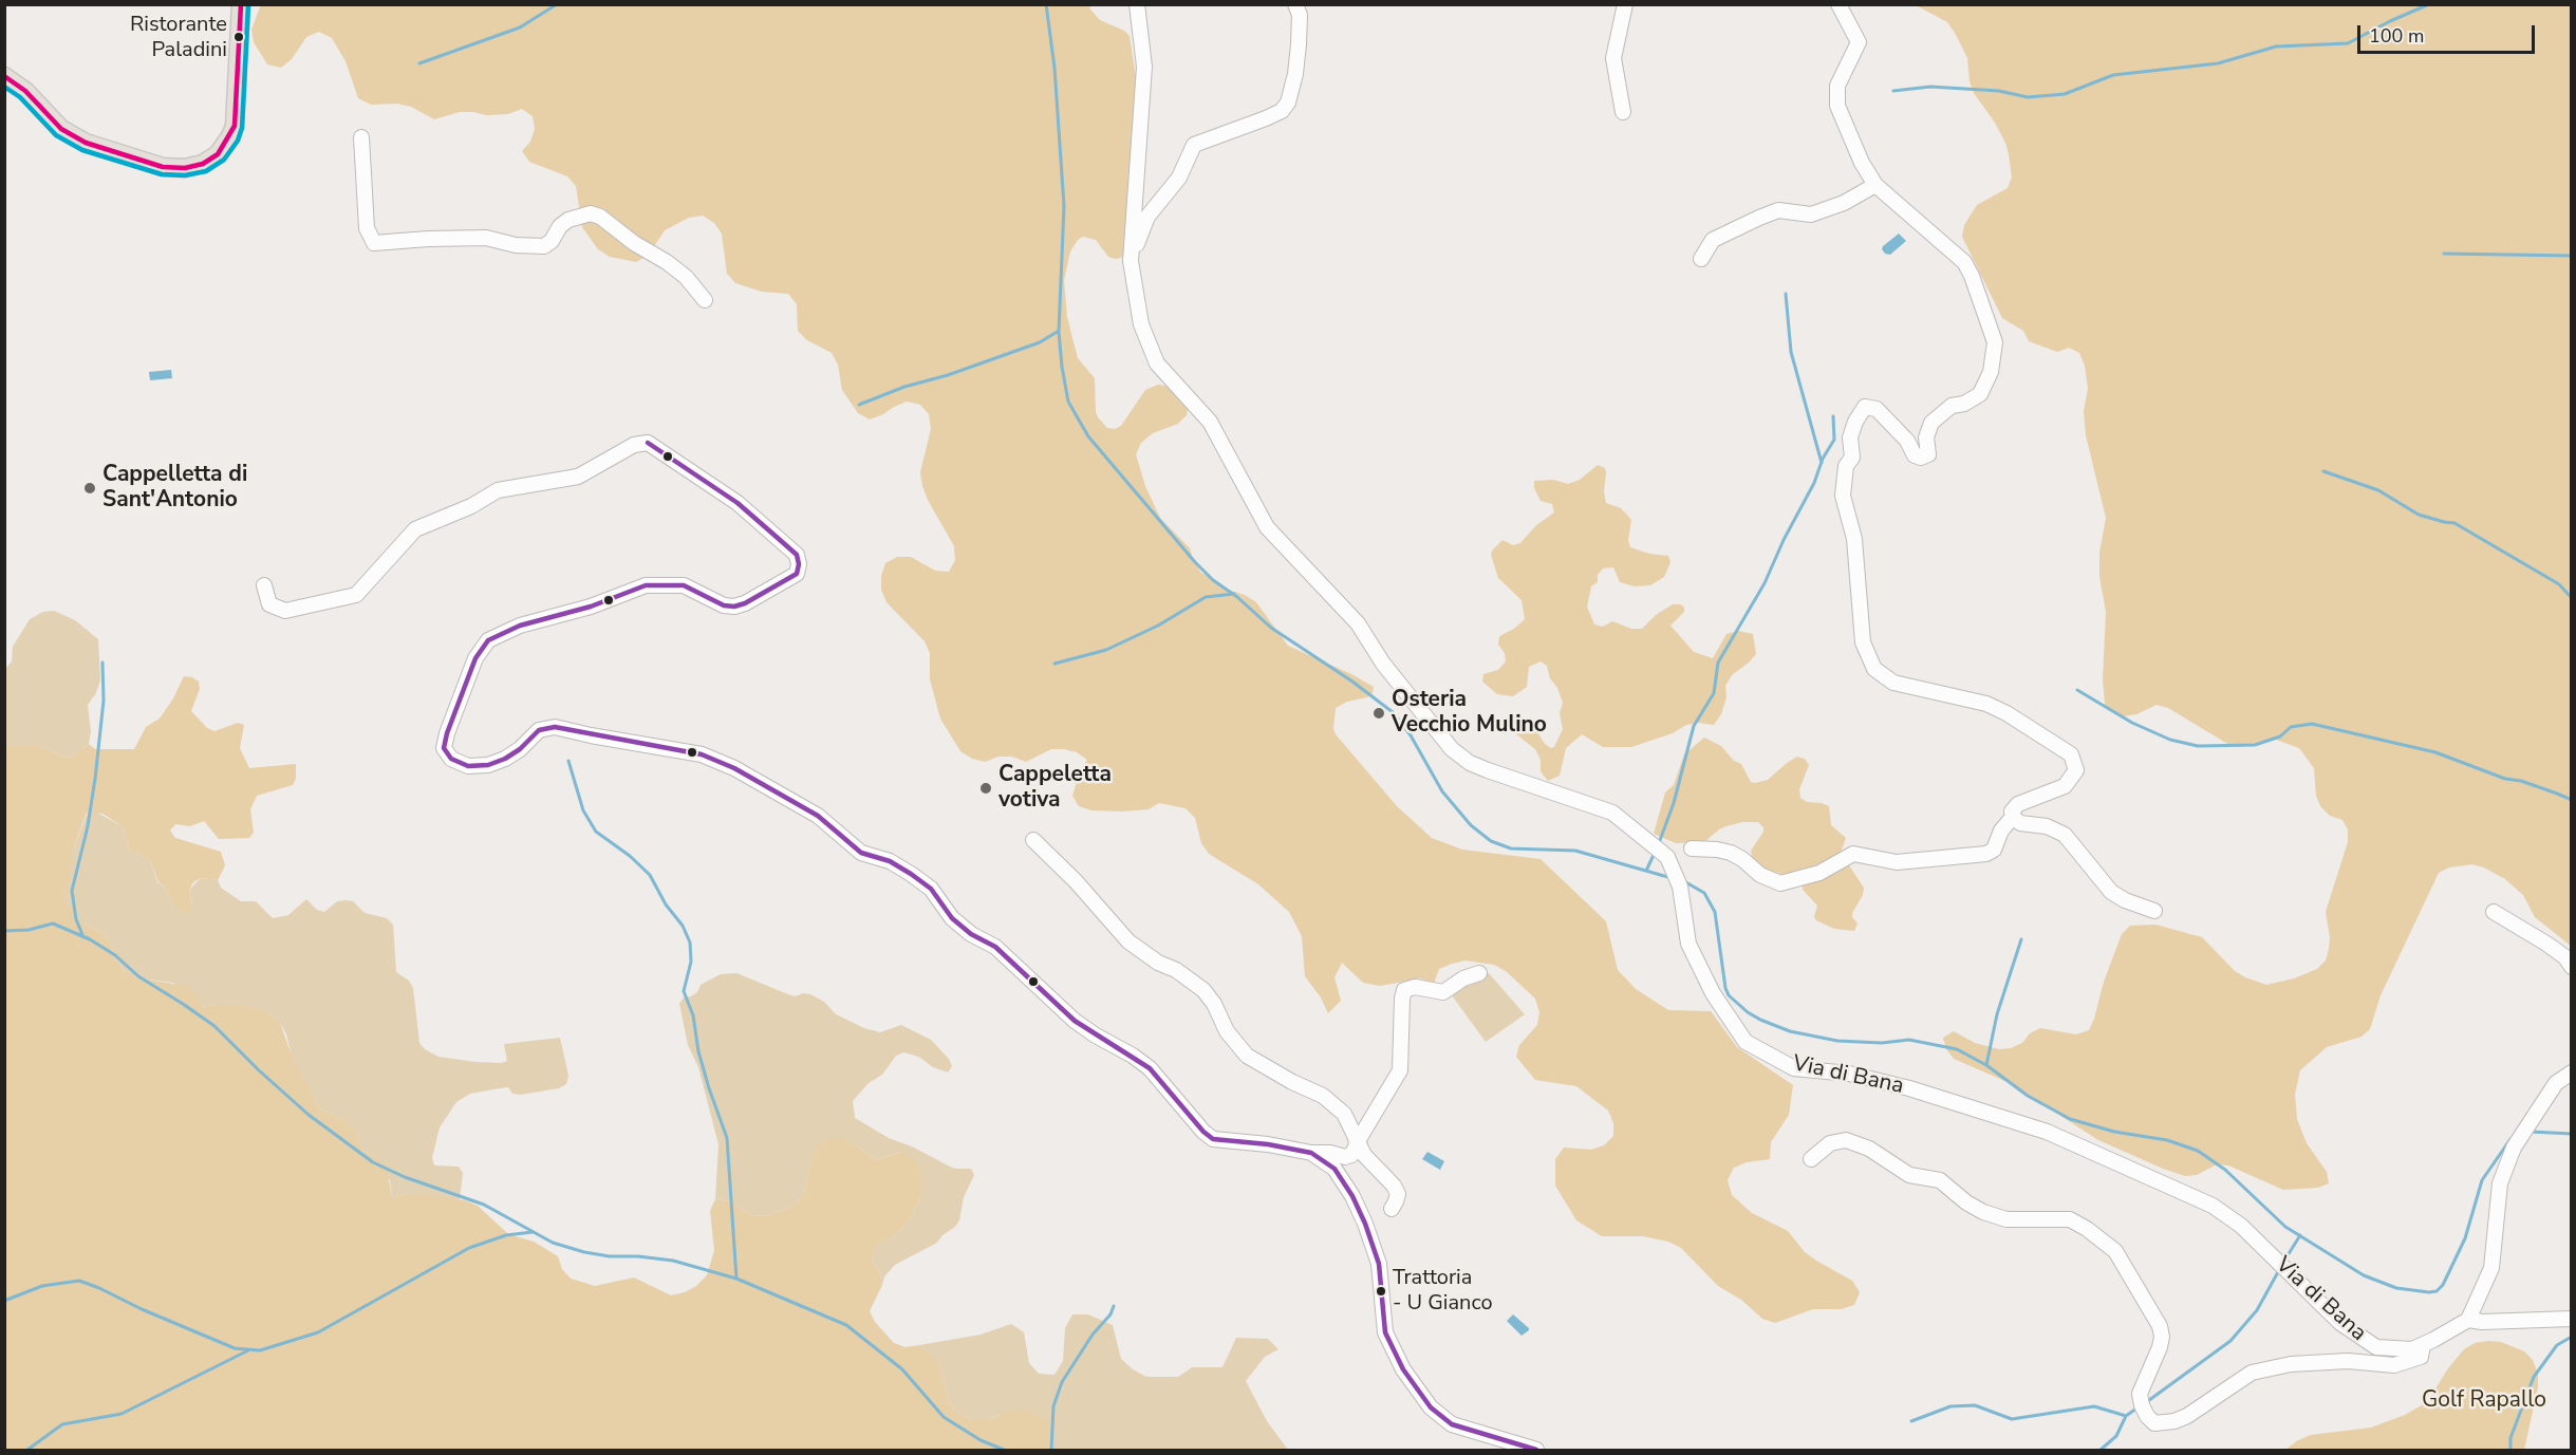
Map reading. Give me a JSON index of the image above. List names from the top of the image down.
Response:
{
  "streets": {
    "street": ["Via di Bana"]
  },
  "parks": ["Golf Rapallo"],
  "places": [
    "Ristorante Paladini",
    "Cappelletta di Sant'Antonio",
    "Osteria Vecchio Mulino",
    "Cappeletta votiva",
    "Trattoria - U Gianco"
  ],
  "scale_bar": "100 m"
}
